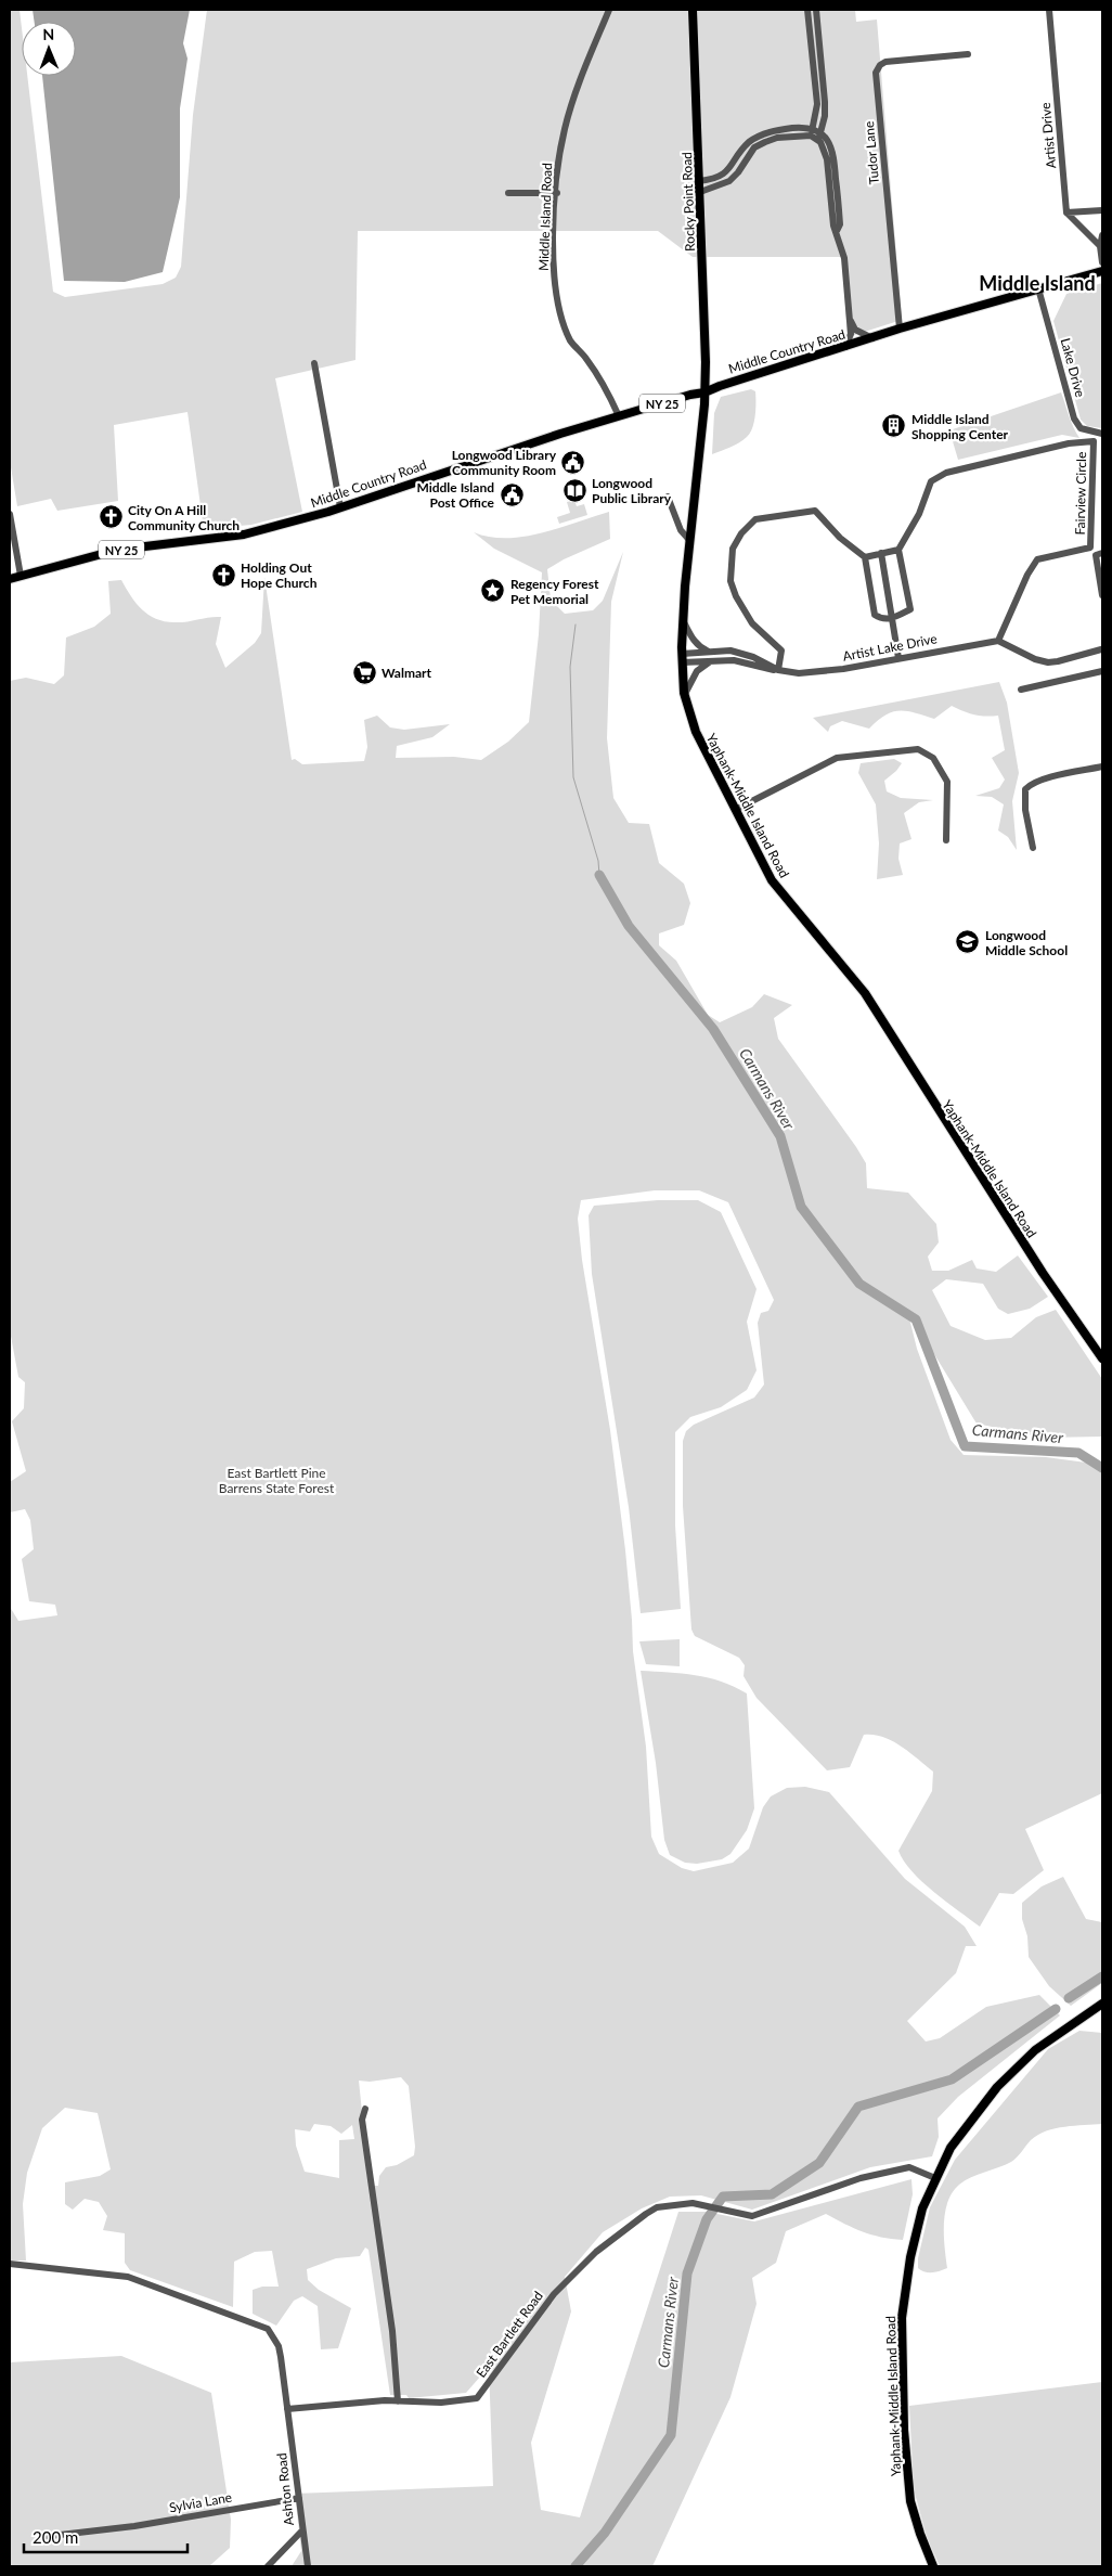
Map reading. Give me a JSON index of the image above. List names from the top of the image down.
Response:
{
  "streets": {
    "main road": [
      "Rocky Point Road",
      "Middle Country Road",
      "NY 25",
      "Yaphank-Middle Island Road"
    ],
    "street": [
      "Artist Drive",
      "Tudor Lane",
      "Middle Island Road",
      "Lake Drive",
      "Fairview Circle",
      "Artist Lake Drive",
      "East Bartlett Road",
      "Ashton Road",
      "Sylvia Lane"
    ]
  },
  "crossings": [
    ["Tudor Lane", "Middle Country Road"],
    ["Rocky Point Road", "Middle Country Road"],
    ["Rocky Point Road", "Yaphank-Middle Island Road"],
    ["Middle Island Road", "Middle Country Road"],
    ["Middle Country Road", "Lake Drive"],
    ["Middle Country Road", "Yaphank-Middle Island Road"],
    ["Fairview Circle", "Artist Lake Drive"],
    ["Artist Lake Drive", "Yaphank-Middle Island Road"],
    ["Yaphank-Middle Island Road", "East Bartlett Road"],
    ["East Bartlett Road", "Ashton Road"],
    ["Ashton Road", "Sylvia Lane"]
  ],
  "districts": ["Middle Island"],
  "water": ["Carmans River"],
  "parks": ["East Bartlett Pine Barrens State Forest"],
  "places": {
    "building": ["Middle Island Shopping Center"],
    "public building": ["Longwood Library Community Room", "Middle Island Post Office"],
    "library": ["Longwood Public Library"],
    "church": ["City On A Hill Community Church", "Holding Out Hope Church"],
    "place": ["Regency Forest Pet Memorial"],
    "supermarket": ["Walmart"],
    "school or university": ["Longwood Middle School"]
  },
  "scale_bar": "200 m",
  "north": "top"
}
